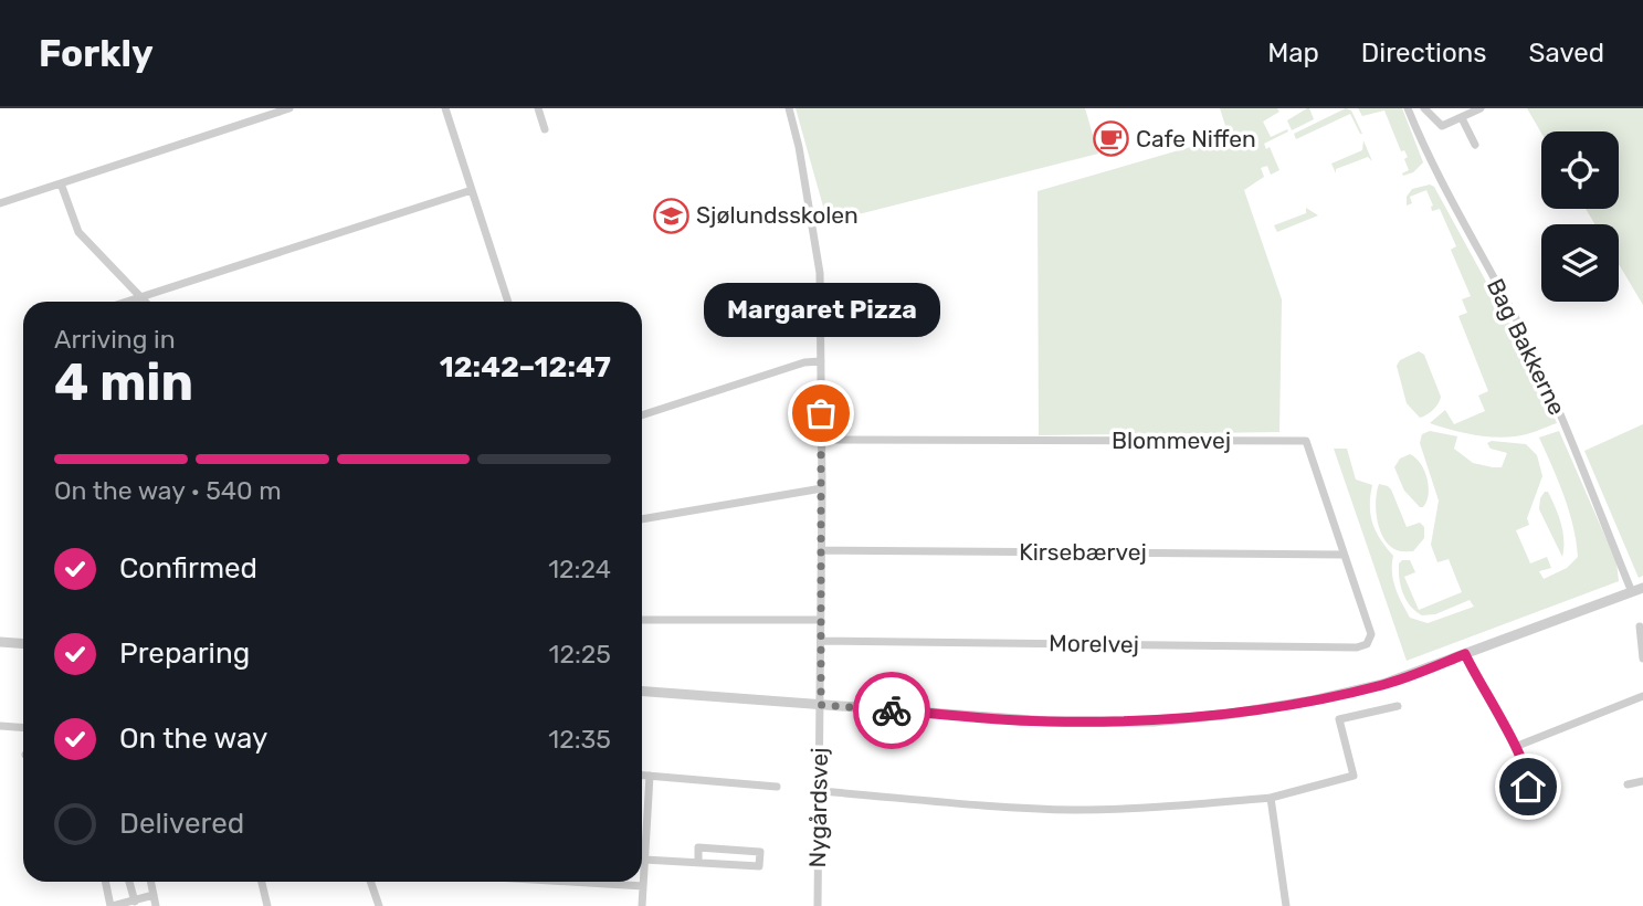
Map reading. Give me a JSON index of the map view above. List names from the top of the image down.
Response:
{
  "streets": {
    "street": [
      "Bag Bakkerne",
      "Blommevej",
      "Kirsebærvej",
      "Morelvej",
      "Nygårdsvej"
    ]
  },
  "crossings": [
    ["Blommevej", "Kirsebærvej"],
    ["Blommevej", "Morelvej"],
    ["Blommevej", "Nygårdsvej"],
    ["Kirsebærvej", "Nygårdsvej"],
    ["Morelvej", "Nygårdsvej"]
  ],
  "places": {
    "cafe": ["Cafe Niffen"],
    "school or university": ["Sjølundsskolen"],
    "other": ["Margaret Pizza"]
  },
  "page": {
    "header": "Forkly",
    "nav": ["Map", "Directions", "Saved"],
    "bubble": "Margaret Pizza",
    "heading": ["4 min", "Arriving in", "12:42–12:47"],
    "bar": "On the way · 540 m",
    "list": [
      ["Confirmed", "12:24"],
      ["Preparing", "12:25"],
      ["On the way", "12:35"],
      "Delivered"
    ]
  }
}
